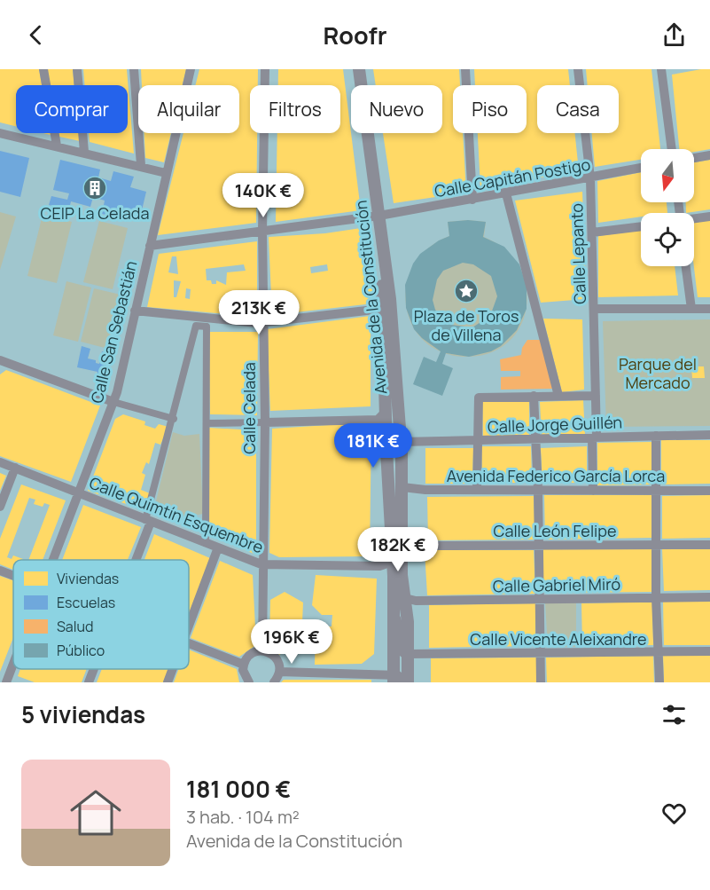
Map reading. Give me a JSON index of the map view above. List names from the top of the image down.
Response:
{
  "streets": {
    "street": [
      "Calle Capitán Postigo",
      "Calle Lepanto",
      "Avenida de la Constitución",
      "Calle San Sebastián",
      "Calle Celada",
      "Calle Jorge Guillén",
      "Avenida Federico García Lorca",
      "Calle Quimtín Esquembre",
      "Calle León Felipe",
      "Calle Gabriel Miró",
      "Calle Vicente Aleixandre"
    ]
  },
  "crossings": [
    ["Calle Capitán Postigo", "Calle Lepanto"],
    ["Calle Capitán Postigo", "Avenida de la Constitución"],
    ["Calle Capitán Postigo", "Calle San Sebastián"],
    ["Calle Capitán Postigo", "Calle Celada"],
    ["Calle Lepanto", "Calle Jorge Guillén"],
    ["Calle Lepanto", "Avenida Federico García Lorca"],
    ["Avenida de la Constitución", "Calle Jorge Guillén"],
    ["Avenida de la Constitución", "Avenida Federico García Lorca"],
    ["Avenida de la Constitución", "Calle León Felipe"],
    ["Avenida de la Constitución", "Calle Gabriel Miró"],
    ["Avenida de la Constitución", "Calle Vicente Aleixandre"],
    ["Calle San Sebastián", "Calle Quimtín Esquembre"],
    ["Calle Celada", "Calle Quimtín Esquembre"],
    ["Calle Quimtín Esquembre", "Calle León Felipe"]
  ],
  "parks": ["Parque del Mercado"],
  "places": {
    "building": ["CEIP La Celada"],
    "place": ["Plaza de Toros de Villena"]
  },
  "legend": [
    "Viviendas",
    "Escuelas",
    "Salud",
    "Público"
  ],
  "north": "bottom",
  "page": {
    "header": "Roofr",
    "chip": [
      "Comprar",
      "Alquilar",
      "Filtros",
      "Nuevo",
      "Piso",
      "Casa"
    ],
    "price": [
      "140K €",
      "213K €",
      "181K €",
      "182K €",
      "196K €"
    ],
    "heading": "5 viviendas",
    "list": [
      {
        "name": "181 000 €",
        "note": "3 hab. · 104 m² · Avenida de la Constitución"
      }
    ]
  }
}
